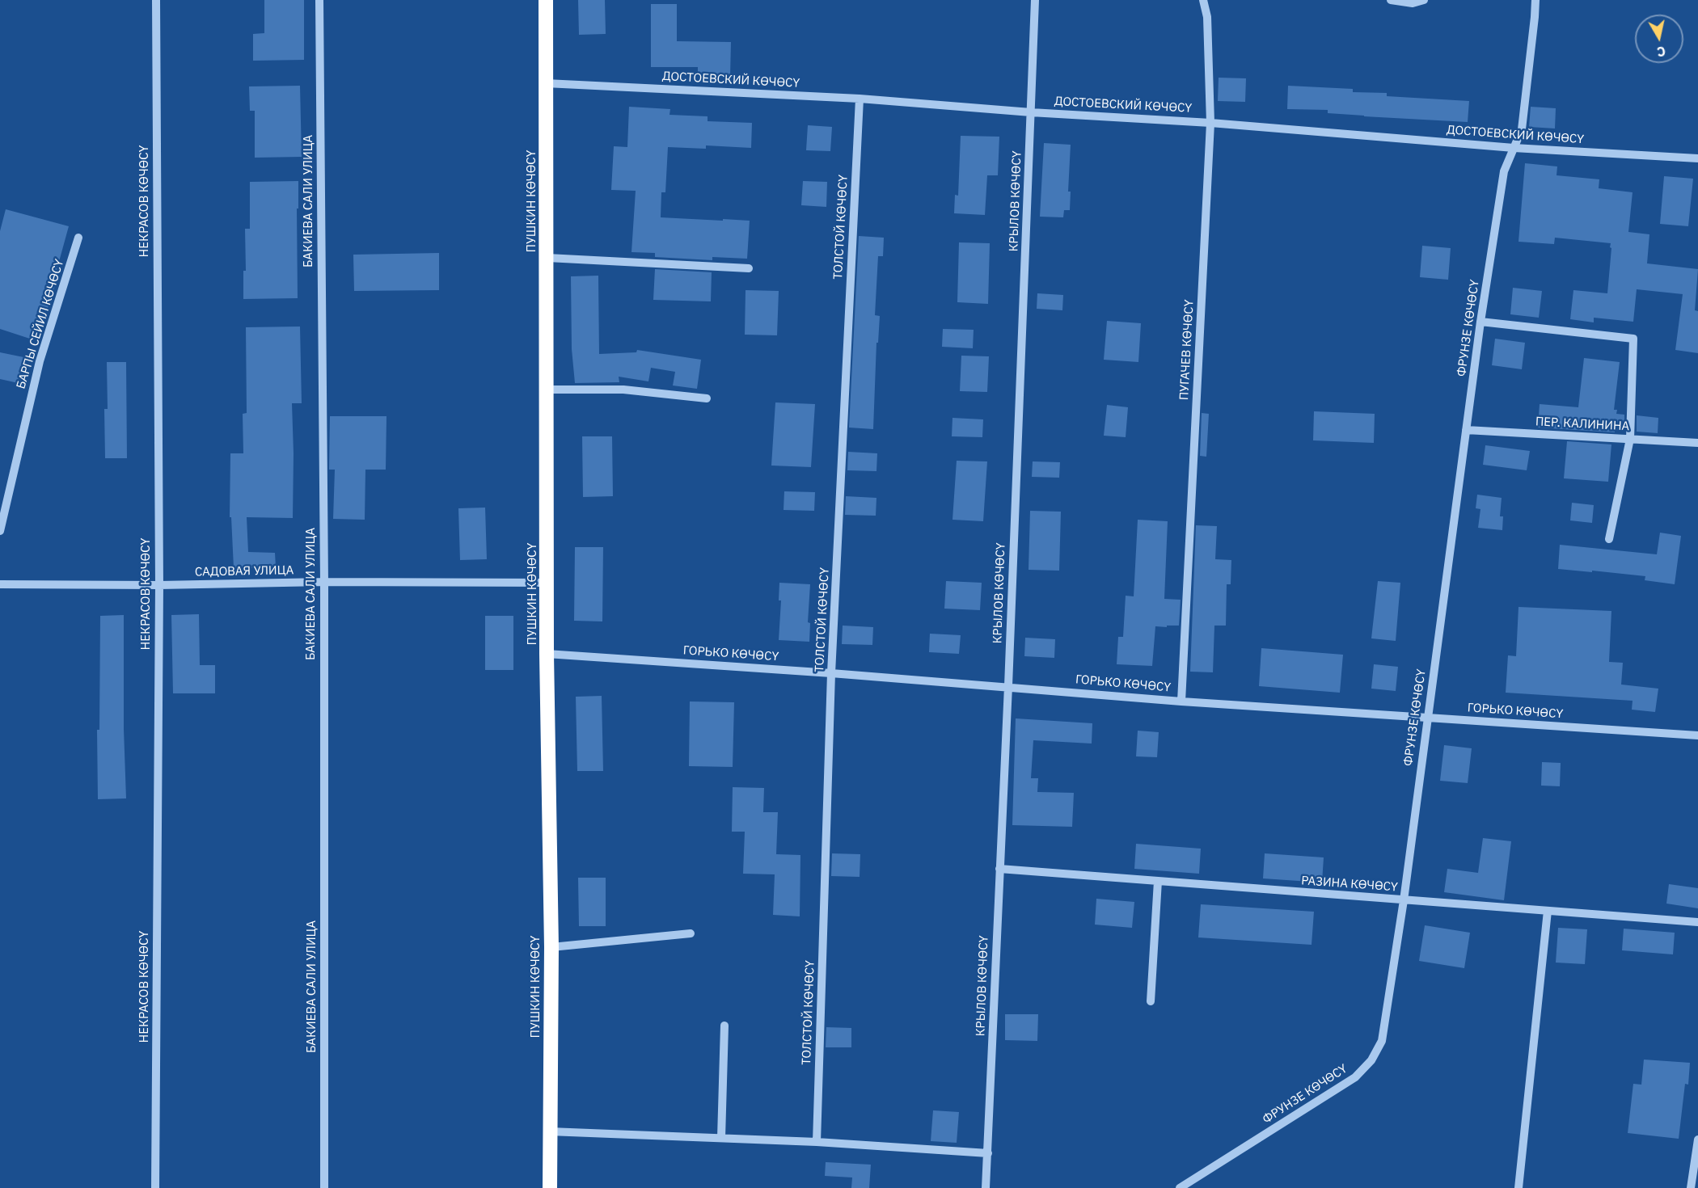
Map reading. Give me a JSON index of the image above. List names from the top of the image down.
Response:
{
  "streets": {
    "highway": ["ПУШКИН КӨЧӨСҮ"],
    "street": [
      "ДОСТОЕВСКИЙ КӨЧӨСҮ",
      "НЕКРАСОВ КӨЧӨСҮ",
      "БАКИЕВА САЛИ УЛИЦА",
      "КРЫЛОВ КӨЧӨСҮ",
      "ТОЛСТОЙ КӨЧӨСҮ",
      "БАРПЫ СЕЙИЛ КӨЧӨСҮ",
      "ФРУНЗЕ КӨЧӨСҮ",
      "ПУГАЧЕВ КӨЧӨСҮ",
      "ПЕР. КАЛИНИНА",
      "САДОВАЯ УЛИЦА",
      "ГОРЬКО КӨЧӨСҮ",
      "РАЗИНА КӨЧӨСҮ"
    ]
  },
  "crossings": [
    ["ДОСТОЕВСКИЙ КӨЧӨСҮ", "ПУШКИН КӨЧӨСҮ"],
    ["ДОСТОЕВСКИЙ КӨЧӨСҮ", "КРЫЛОВ КӨЧӨСҮ"],
    ["ДОСТОЕВСКИЙ КӨЧӨСҮ", "ТОЛСТОЙ КӨЧӨСҮ"],
    ["ДОСТОЕВСКИЙ КӨЧӨСҮ", "ФРУНЗЕ КӨЧӨСҮ"],
    ["ДОСТОЕВСКИЙ КӨЧӨСҮ", "ПУГАЧЕВ КӨЧӨСҮ"],
    ["НЕКРАСОВ КӨЧӨСҮ", "САДОВАЯ УЛИЦА"],
    ["БАКИЕВА САЛИ УЛИЦА", "САДОВАЯ УЛИЦА"],
    ["ПУШКИН КӨЧӨСҮ", "САДОВАЯ УЛИЦА"],
    ["ПУШКИН КӨЧӨСҮ", "ГОРЬКО КӨЧӨСҮ"],
    ["КРЫЛОВ КӨЧӨСҮ", "ГОРЬКО КӨЧӨСҮ"],
    ["КРЫЛОВ КӨЧӨСҮ", "РАЗИНА КӨЧӨСҮ"],
    ["ТОЛСТОЙ КӨЧӨСҮ", "ГОРЬКО КӨЧӨСҮ"],
    ["ФРУНЗЕ КӨЧӨСҮ", "ПЕР. КАЛИНИНА"],
    ["ФРУНЗЕ КӨЧӨСҮ", "ГОРЬКО КӨЧӨСҮ"],
    ["ФРУНЗЕ КӨЧӨСҮ", "РАЗИНА КӨЧӨСҮ"],
    ["ПУГАЧЕВ КӨЧӨСҮ", "ГОРЬКО КӨЧӨСҮ"]
  ],
  "north": "bottom"
}
